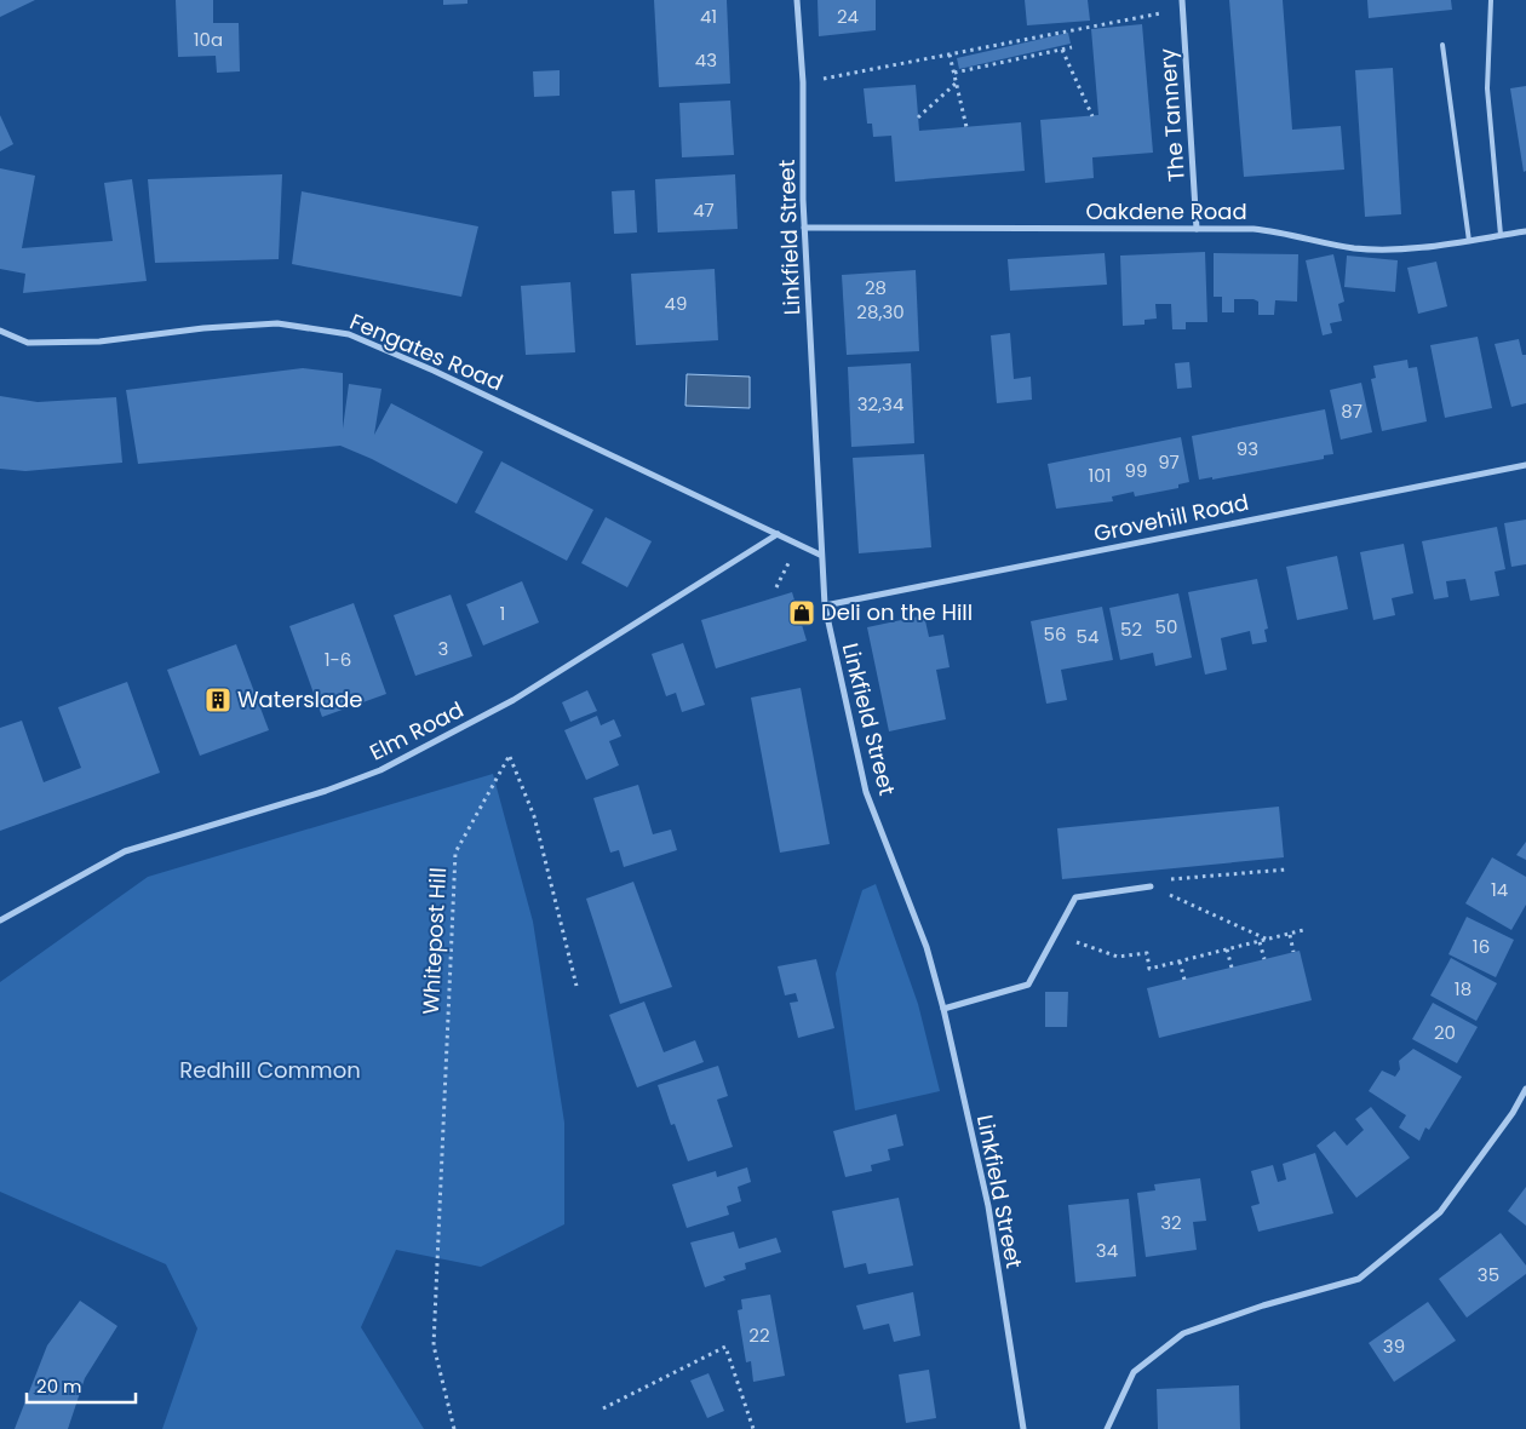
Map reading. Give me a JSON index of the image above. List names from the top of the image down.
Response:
{
  "streets": {
    "street": [
      "The Tannery",
      "Oakdene Road",
      "Linkfield Street",
      "Fengates Road",
      "Grovehill Road",
      "Elm Road"
    ],
    "path": ["Whitepost Hill"]
  },
  "crossings": [
    ["The Tannery", "Oakdene Road"],
    ["Oakdene Road", "Linkfield Street"],
    ["Linkfield Street", "Grovehill Road"],
    ["Fengates Road", "Elm Road"]
  ],
  "parks": ["Redhill Common"],
  "places": {
    "shop": ["Deli on the Hill"],
    "building": ["Waterslade"]
  },
  "house_numbers": [
    "41",
    "24",
    "10a",
    "43",
    "47",
    "28",
    "49",
    "28,30",
    "32,34",
    "87",
    "93",
    "97",
    "99",
    "101",
    "1",
    "50",
    "52",
    "56",
    "54",
    "3",
    "1-6",
    "14",
    "16",
    "18",
    "20",
    "32",
    "34",
    "35",
    "22",
    "39"
  ],
  "scale_bar": "20 m"
}
